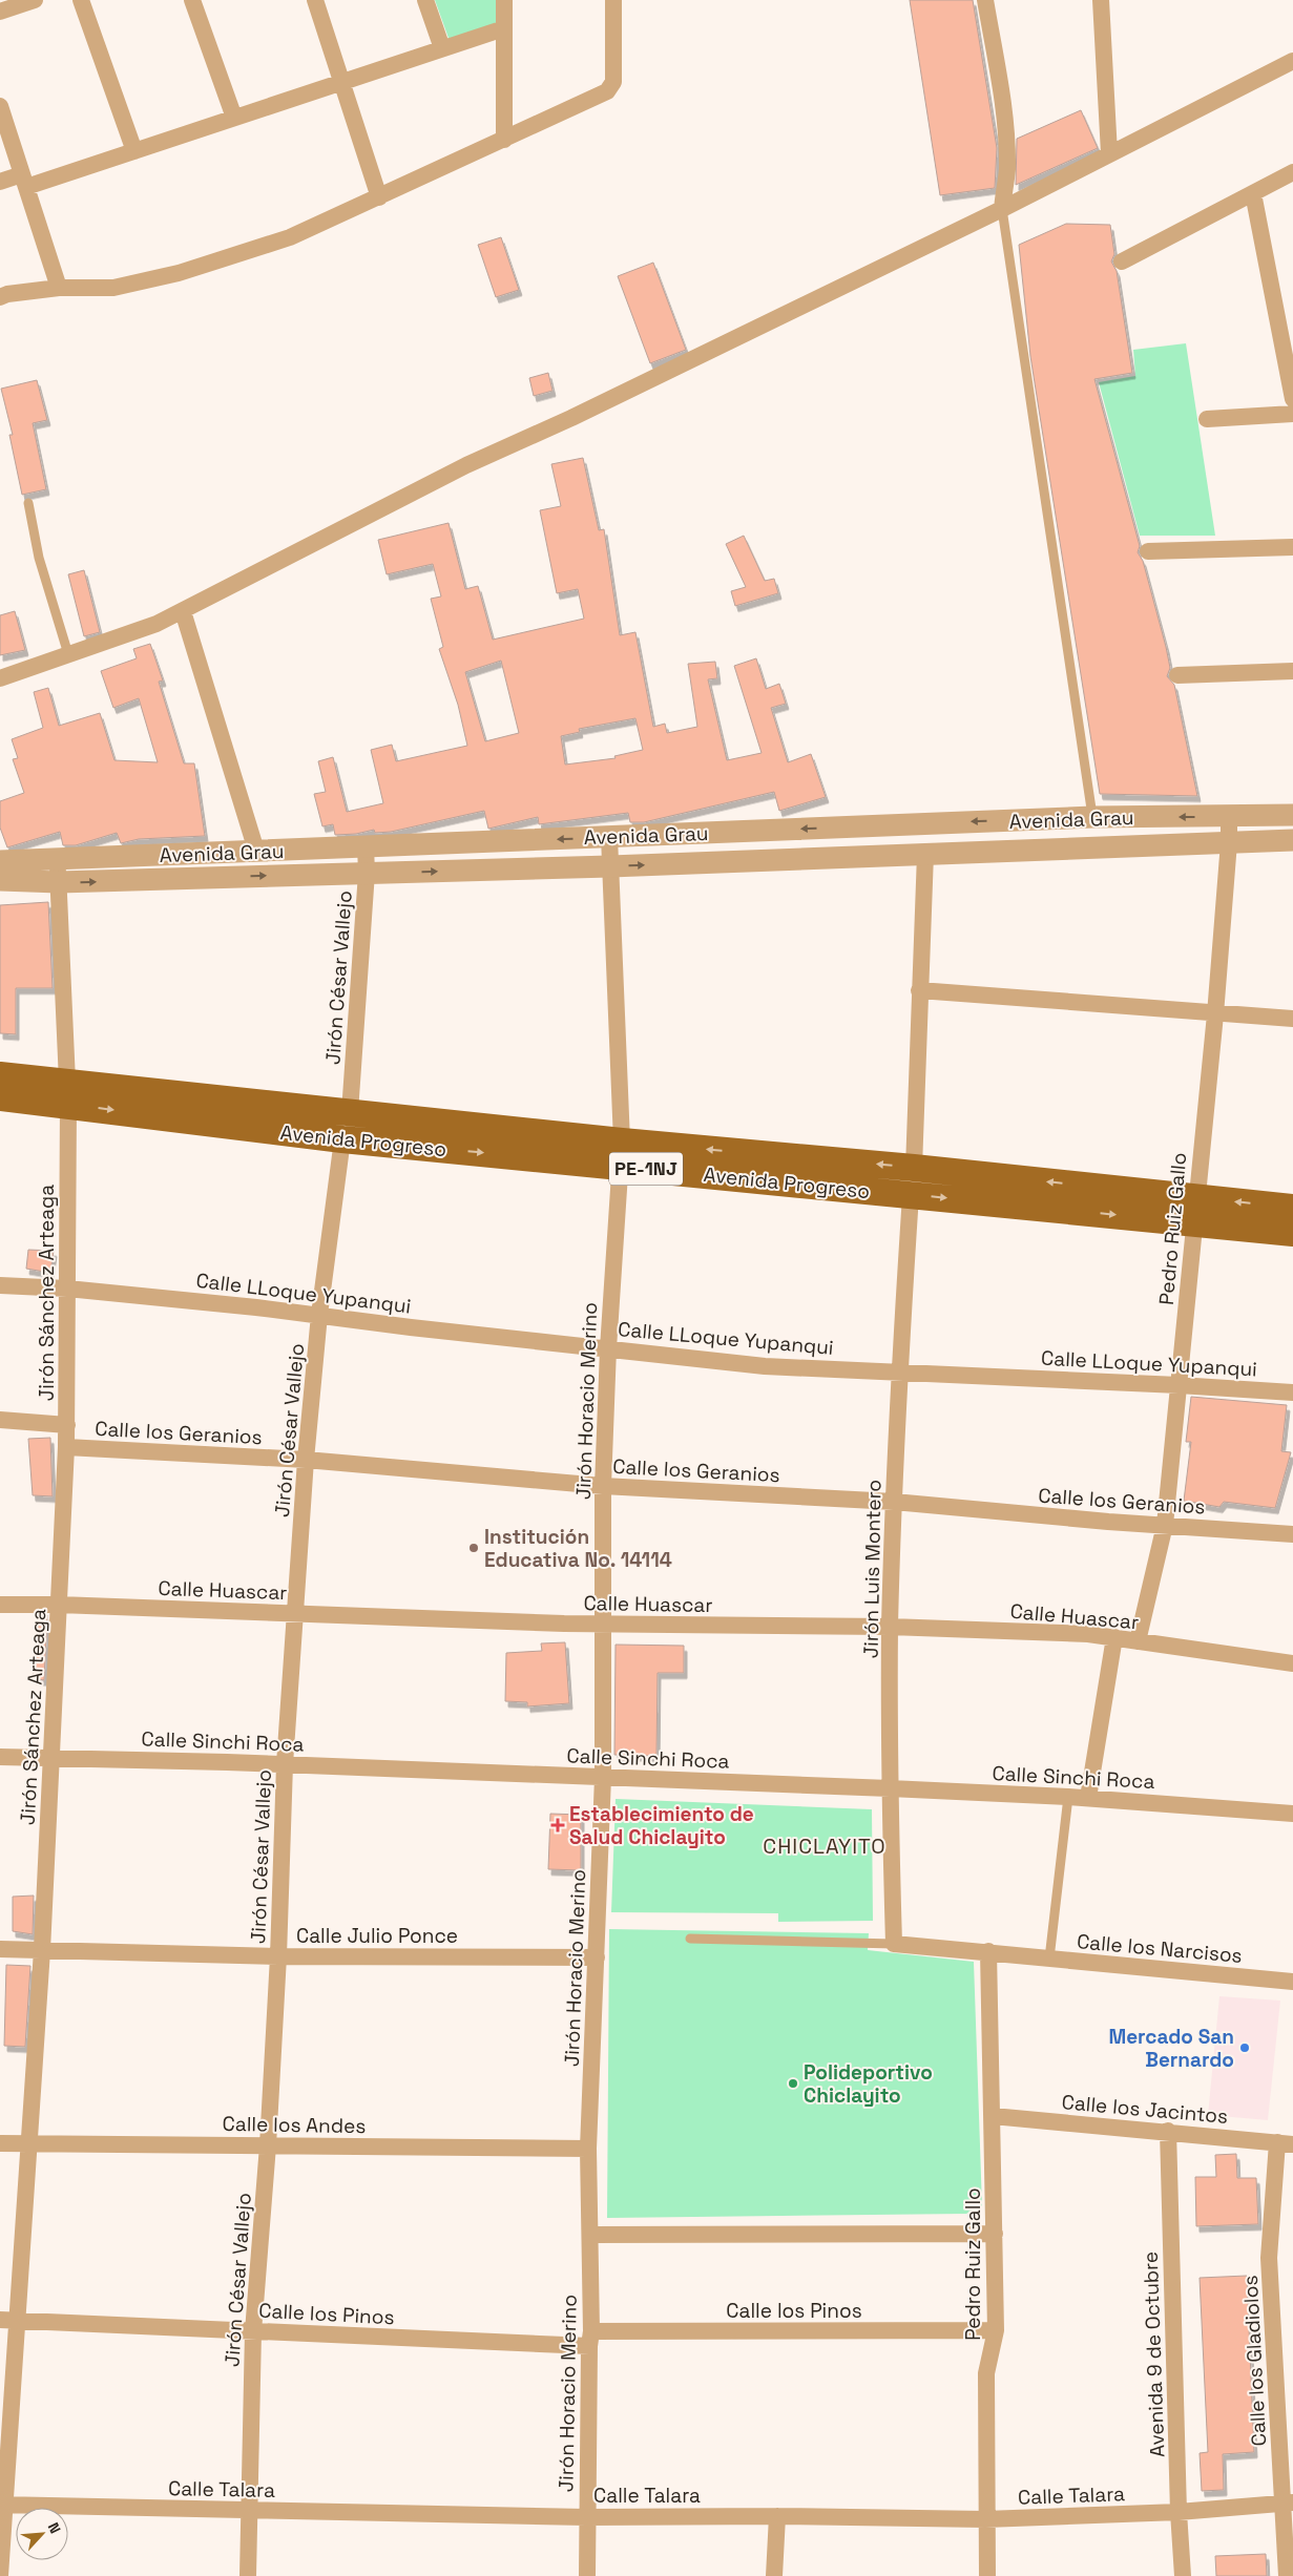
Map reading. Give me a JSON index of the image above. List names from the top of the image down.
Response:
{
  "streets": {
    "main road": ["Avenida Progreso", "PE-1NJ"],
    "street": [
      "Avenida Grau",
      "Jirón César Vallejo",
      "Pedro Ruiz Gallo",
      "Jirón Sánchez Arteaga",
      "Calle LLoque Yupanqui",
      "Jirón Horacio Merino",
      "Calle los Geranios",
      "Jirón Luis Montero",
      "Calle Huascar",
      "Calle Sinchi Roca",
      "Calle Julio Ponce",
      "Calle los Narcisos",
      "Calle los Jacintos",
      "Calle los Andes",
      "Calle los Pinos",
      "Avenida 9 de Octubre",
      "Calle los Gladiolos",
      "Calle Talara"
    ]
  },
  "crossings": [
    ["Avenida Grau", "Jirón César Vallejo"],
    ["Avenida Grau", "Pedro Ruiz Gallo"],
    ["Avenida Grau", "Jirón Sánchez Arteaga"],
    ["Avenida Grau", "Jirón Horacio Merino"],
    ["Jirón César Vallejo", "Avenida Progreso"],
    ["Jirón César Vallejo", "Calle LLoque Yupanqui"],
    ["Jirón César Vallejo", "Calle los Geranios"],
    ["Jirón César Vallejo", "Calle Huascar"],
    ["Jirón César Vallejo", "Calle Sinchi Roca"],
    ["Jirón César Vallejo", "Calle Julio Ponce"],
    ["Jirón César Vallejo", "Calle los Andes"],
    ["Jirón César Vallejo", "Calle los Pinos"],
    ["Jirón César Vallejo", "Calle Talara"],
    ["Avenida Progreso", "Pedro Ruiz Gallo"],
    ["Avenida Progreso", "Jirón Sánchez Arteaga"],
    ["Avenida Progreso", "Jirón Horacio Merino"],
    ["Avenida Progreso", "Jirón Luis Montero"],
    ["Pedro Ruiz Gallo", "Calle LLoque Yupanqui"],
    ["Pedro Ruiz Gallo", "Calle los Geranios"],
    ["Pedro Ruiz Gallo", "Calle Huascar"],
    ["Pedro Ruiz Gallo", "Calle los Narcisos"],
    ["Pedro Ruiz Gallo", "Calle los Jacintos"],
    ["Pedro Ruiz Gallo", "Calle los Pinos"],
    ["Pedro Ruiz Gallo", "Calle Talara"],
    ["Jirón Sánchez Arteaga", "Calle LLoque Yupanqui"],
    ["Jirón Sánchez Arteaga", "Calle los Geranios"],
    ["Jirón Sánchez Arteaga", "Calle Huascar"],
    ["Jirón Sánchez Arteaga", "Calle Sinchi Roca"],
    ["Jirón Sánchez Arteaga", "Calle Julio Ponce"],
    ["Jirón Sánchez Arteaga", "Calle los Andes"],
    ["Jirón Sánchez Arteaga", "Calle los Pinos"],
    ["Jirón Sánchez Arteaga", "Calle Talara"],
    ["Calle LLoque Yupanqui", "Jirón Horacio Merino"],
    ["Calle LLoque Yupanqui", "Jirón Luis Montero"],
    ["Jirón Horacio Merino", "Calle los Geranios"],
    ["Jirón Horacio Merino", "Calle Huascar"],
    ["Jirón Horacio Merino", "Calle Sinchi Roca"],
    ["Jirón Horacio Merino", "Calle Julio Ponce"],
    ["Jirón Horacio Merino", "Calle los Andes"],
    ["Jirón Horacio Merino", "Calle los Pinos"],
    ["Jirón Horacio Merino", "Calle Talara"],
    ["Calle los Geranios", "Jirón Luis Montero"],
    ["Jirón Luis Montero", "Calle Huascar"],
    ["Jirón Luis Montero", "Calle Sinchi Roca"],
    ["Calle los Jacintos", "Avenida 9 de Octubre"],
    ["Calle los Jacintos", "Calle los Gladiolos"],
    ["Avenida 9 de Octubre", "Calle Talara"],
    ["Calle los Gladiolos", "Calle Talara"]
  ],
  "districts": ["CHICLAYITO"],
  "places": {
    "other": ["Institución Educativa No. 14114", "Mercado San Bernardo", "Polideportivo Chiclayito"],
    "health": ["Establecimiento de Salud Chiclayito"]
  },
  "north": "top right"
}
